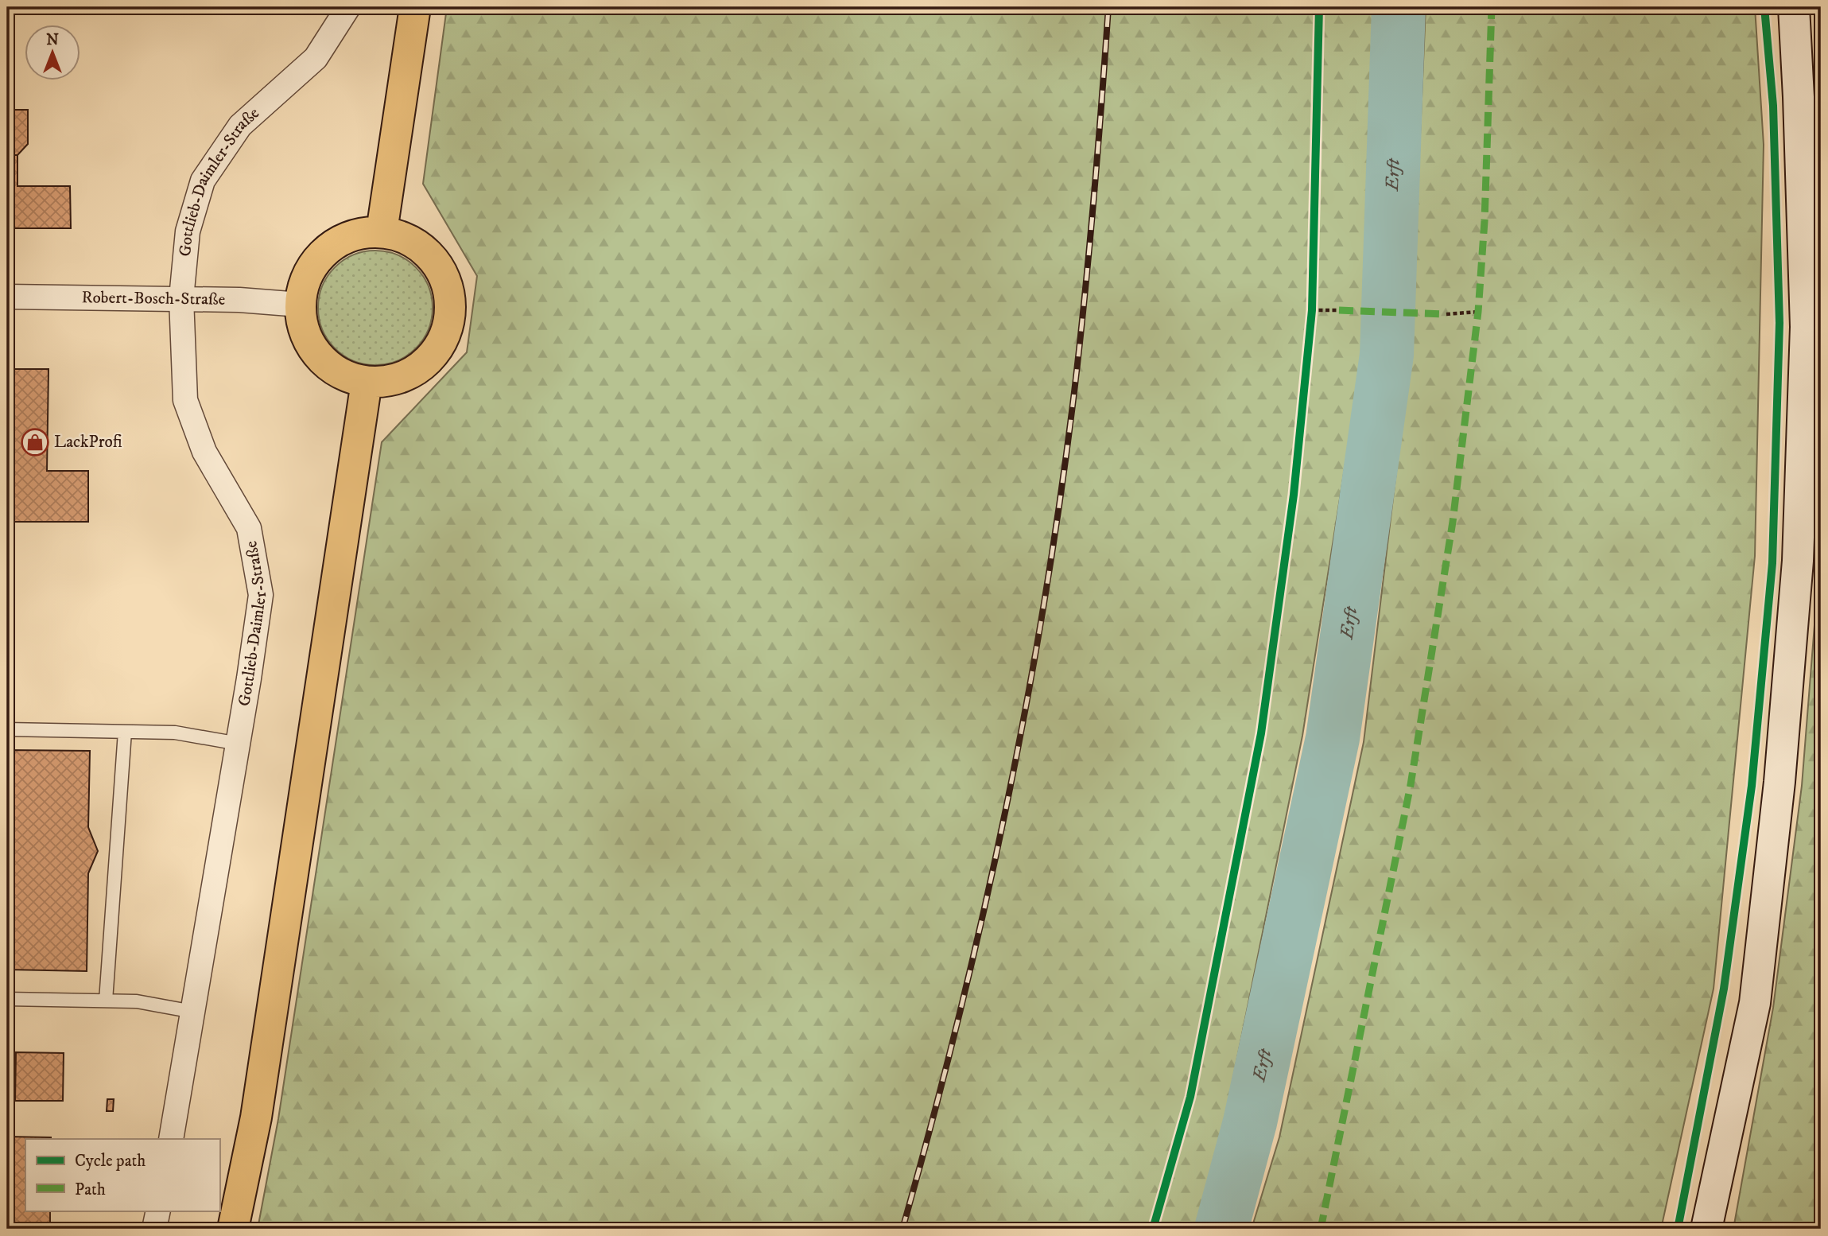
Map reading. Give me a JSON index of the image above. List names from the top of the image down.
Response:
{
  "streets": {
    "street": ["Gottlieb-Daimler-Straße", "Robert-Bosch-Straße"]
  },
  "crossings": [
    ["Gottlieb-Daimler-Straße", "Robert-Bosch-Straße"]
  ],
  "water": ["Erft"],
  "places": {
    "shop": ["LackProfi"]
  },
  "legend": ["Cycle path", "Path"],
  "north": "top"
}
